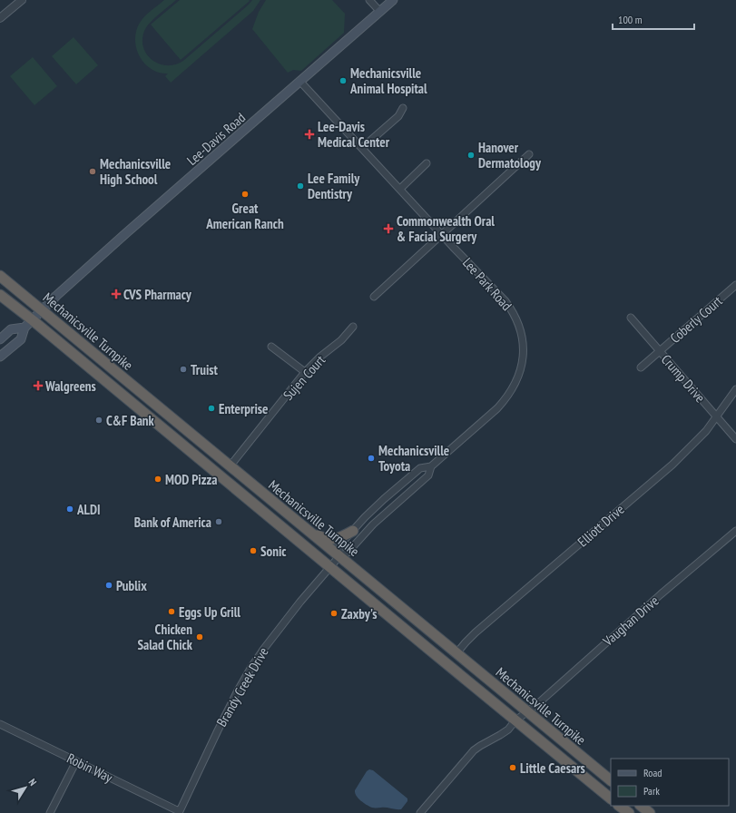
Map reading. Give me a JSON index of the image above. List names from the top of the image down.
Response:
{
  "streets": {
    "highway": ["Mechanicsville Turnpike"],
    "main road": ["Lee-Davis Road"],
    "street": [
      "Lee Park Road",
      "Coberly Court",
      "Sujen Court",
      "Crump Drive",
      "Elliott Drive",
      "Vaughan Drive",
      "Brandy Creek Drive",
      "Robin Way"
    ]
  },
  "crossings": [
    ["Lee-Davis Road", "Lee Park Road"],
    ["Lee-Davis Road", "Mechanicsville Turnpike"],
    ["Lee Park Road", "Mechanicsville Turnpike"],
    ["Lee Park Road", "Brandy Creek Drive"],
    ["Coberly Court", "Crump Drive"],
    ["Mechanicsville Turnpike", "Sujen Court"],
    ["Mechanicsville Turnpike", "Elliott Drive"],
    ["Mechanicsville Turnpike", "Vaughan Drive"],
    ["Mechanicsville Turnpike", "Brandy Creek Drive"],
    ["Crump Drive", "Elliott Drive"],
    ["Brandy Creek Drive", "Robin Way"]
  ],
  "places": {
    "other": [
      "Mechanicsville Animal Hospital",
      "Hanover Dermatology",
      "Mechanicsville High School",
      "Lee Family Dentistry",
      "Great American Ranch",
      "Truist",
      "Enterprise",
      "C&F Bank",
      "Mechanicsville Toyota",
      "MOD Pizza",
      "ALDI",
      "Bank of America",
      "Sonic",
      "Publix",
      "Eggs Up Grill",
      "Zaxby's",
      "Chicken Salad Chick",
      "Little Caesars"
    ],
    "health": [
      "Lee-Davis Medical Center",
      "Commonwealth Oral & Facial Surgery",
      "CVS Pharmacy",
      "Walgreens"
    ]
  },
  "legend": ["Road", "Park"],
  "scale_bar": "100 m",
  "north": "top right"
}
